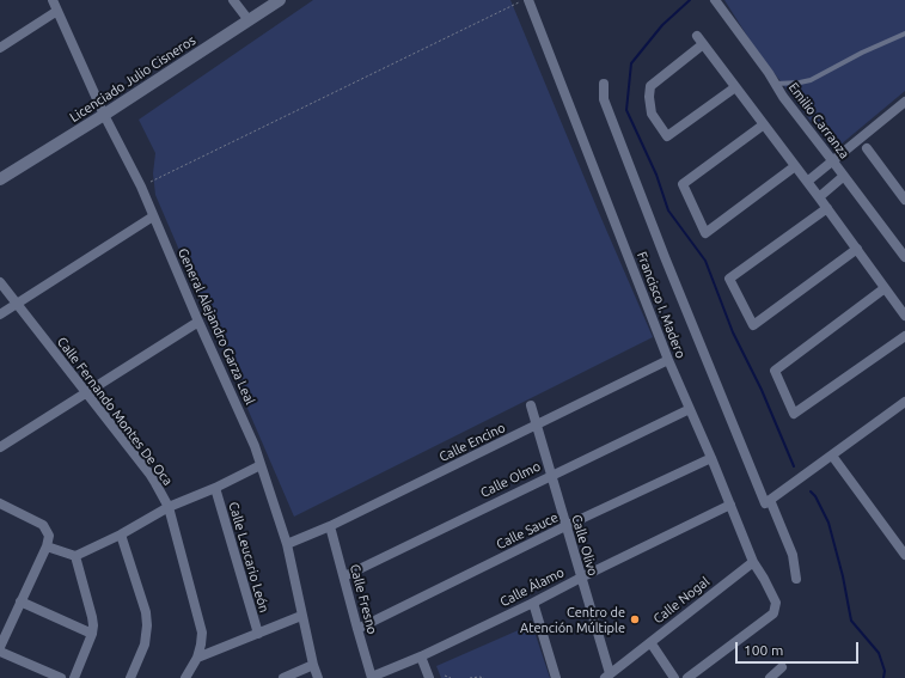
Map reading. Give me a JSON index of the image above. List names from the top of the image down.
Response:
{
  "streets": {
    "street": [
      "Licenciado Julio Cisneros",
      "Emilio Carranza",
      "Francisco I. Madero",
      "General Alejandro Garza Leal",
      "Calle Fernando Montes De Oca",
      "Calle Encino",
      "Calle Olmo",
      "Calle Sauce",
      "Calle Olivo",
      "Calle Leucario León",
      "Calle Álamo",
      "Calle Fresno",
      "Calle Nogal"
    ]
  },
  "crossings": [
    ["Licenciado Julio Cisneros", "General Alejandro Garza Leal"],
    ["Francisco I. Madero", "Calle Encino"],
    ["Francisco I. Madero", "Calle Olmo"],
    ["Francisco I. Madero", "Calle Sauce"],
    ["Francisco I. Madero", "Calle Álamo"],
    ["Francisco I. Madero", "Calle Nogal"],
    ["General Alejandro Garza Leal", "Calle Encino"],
    ["Calle Encino", "Calle Olivo"],
    ["Calle Encino", "Calle Fresno"],
    ["Calle Olmo", "Calle Olivo"],
    ["Calle Olmo", "Calle Fresno"],
    ["Calle Sauce", "Calle Olivo"],
    ["Calle Sauce", "Calle Fresno"],
    ["Calle Olivo", "Calle Álamo"],
    ["Calle Olivo", "Calle Nogal"],
    ["Calle Álamo", "Calle Fresno"]
  ],
  "places": ["Centro de Atención Múltiple"],
  "scale_bar": "100 m"
}
